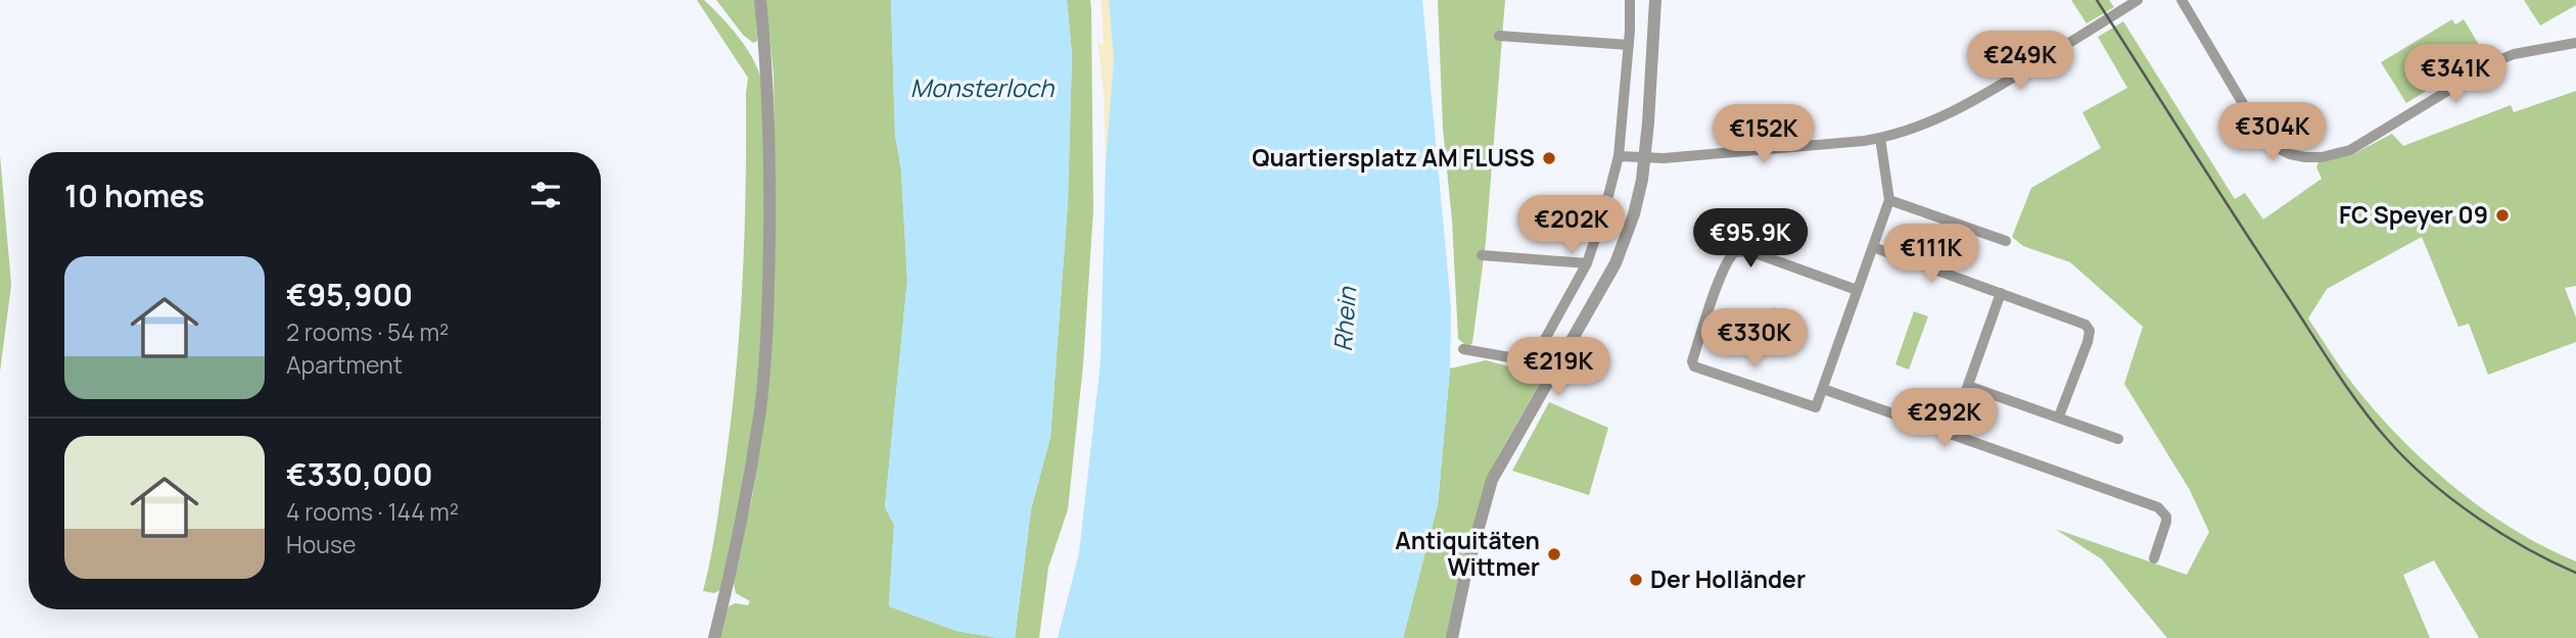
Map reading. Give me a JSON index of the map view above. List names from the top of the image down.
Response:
{
  "water": ["Monsterloch", "Rhein"],
  "places": [
    "Quartiersplatz AM FLUSS",
    "FC Speyer 09",
    "Antiquitäten Wittmer",
    "Der Holländer"
  ],
  "page": {
    "price": [
      "€249K",
      "€341K",
      "€304K",
      "€152K",
      "€202K",
      "€95.9K",
      "€111K",
      "€330K",
      "€219K",
      "€292K"
    ],
    "heading": "10 homes",
    "list": [
      {
        "name": "€95,900",
        "note": "2 rooms · 54 m² · Apartment"
      },
      {
        "name": "€330,000",
        "note": "4 rooms · 144 m² · House"
      }
    ]
  }
}
